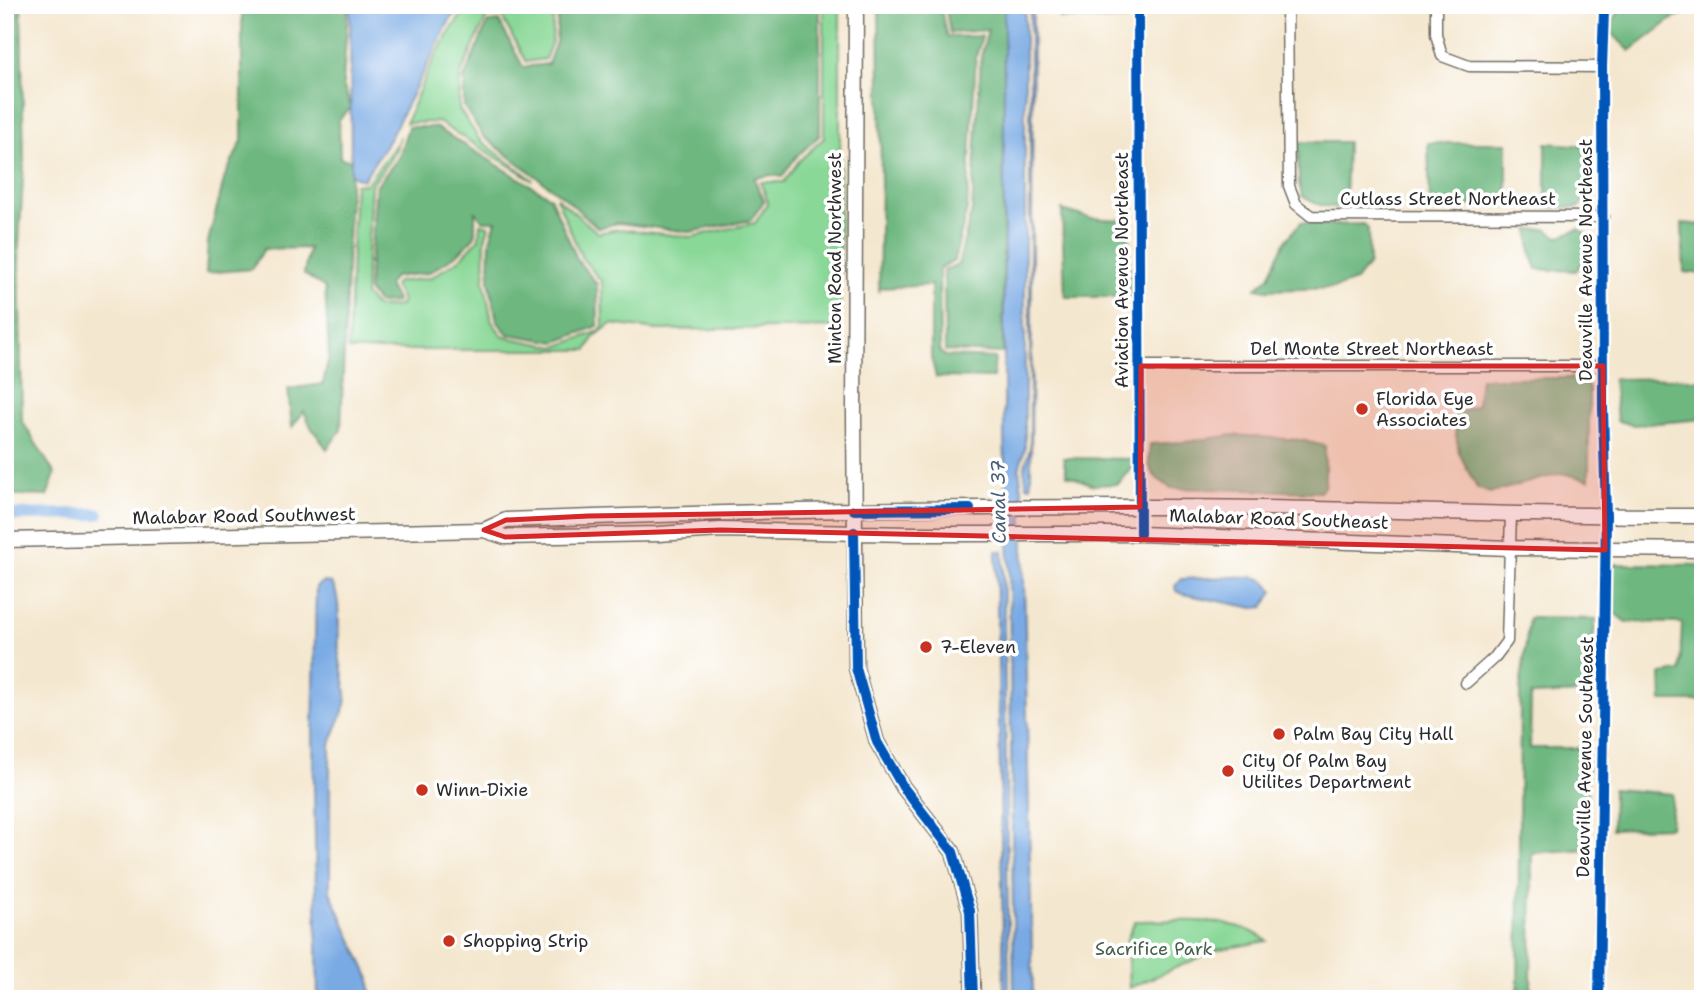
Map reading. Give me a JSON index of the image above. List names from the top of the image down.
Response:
{
  "streets": {
    "main road": ["Minton Road Northwest", "Malabar Road Southwest", "Malabar Road Southeast"],
    "street": [
      "Cutlass Street Northeast",
      "Deauville Avenue Northeast",
      "Aviation Avenue Northeast",
      "Del Monte Street Northeast",
      "Deauville Avenue Southeast"
    ]
  },
  "crossings": [
    ["Cutlass Street Northeast", "Deauville Avenue Northeast"],
    ["Minton Road Northwest", "Malabar Road Southwest"],
    ["Minton Road Northwest", "Malabar Road Southeast"],
    ["Deauville Avenue Northeast", "Del Monte Street Northeast"],
    ["Deauville Avenue Northeast", "Malabar Road Southeast"],
    ["Deauville Avenue Northeast", "Deauville Avenue Southeast"],
    ["Aviation Avenue Northeast", "Del Monte Street Northeast"],
    ["Aviation Avenue Northeast", "Malabar Road Southeast"],
    ["Malabar Road Southwest", "Malabar Road Southeast"],
    ["Malabar Road Southeast", "Deauville Avenue Southeast"]
  ],
  "water": ["Canal 37"],
  "parks": ["Sacrifice Park"],
  "places": [
    "Florida Eye Associates",
    "7-Eleven",
    "Palm Bay City Hall",
    "City Of Palm Bay Utilites Department",
    "Winn-Dixie",
    "Shopping Strip"
  ]
}
